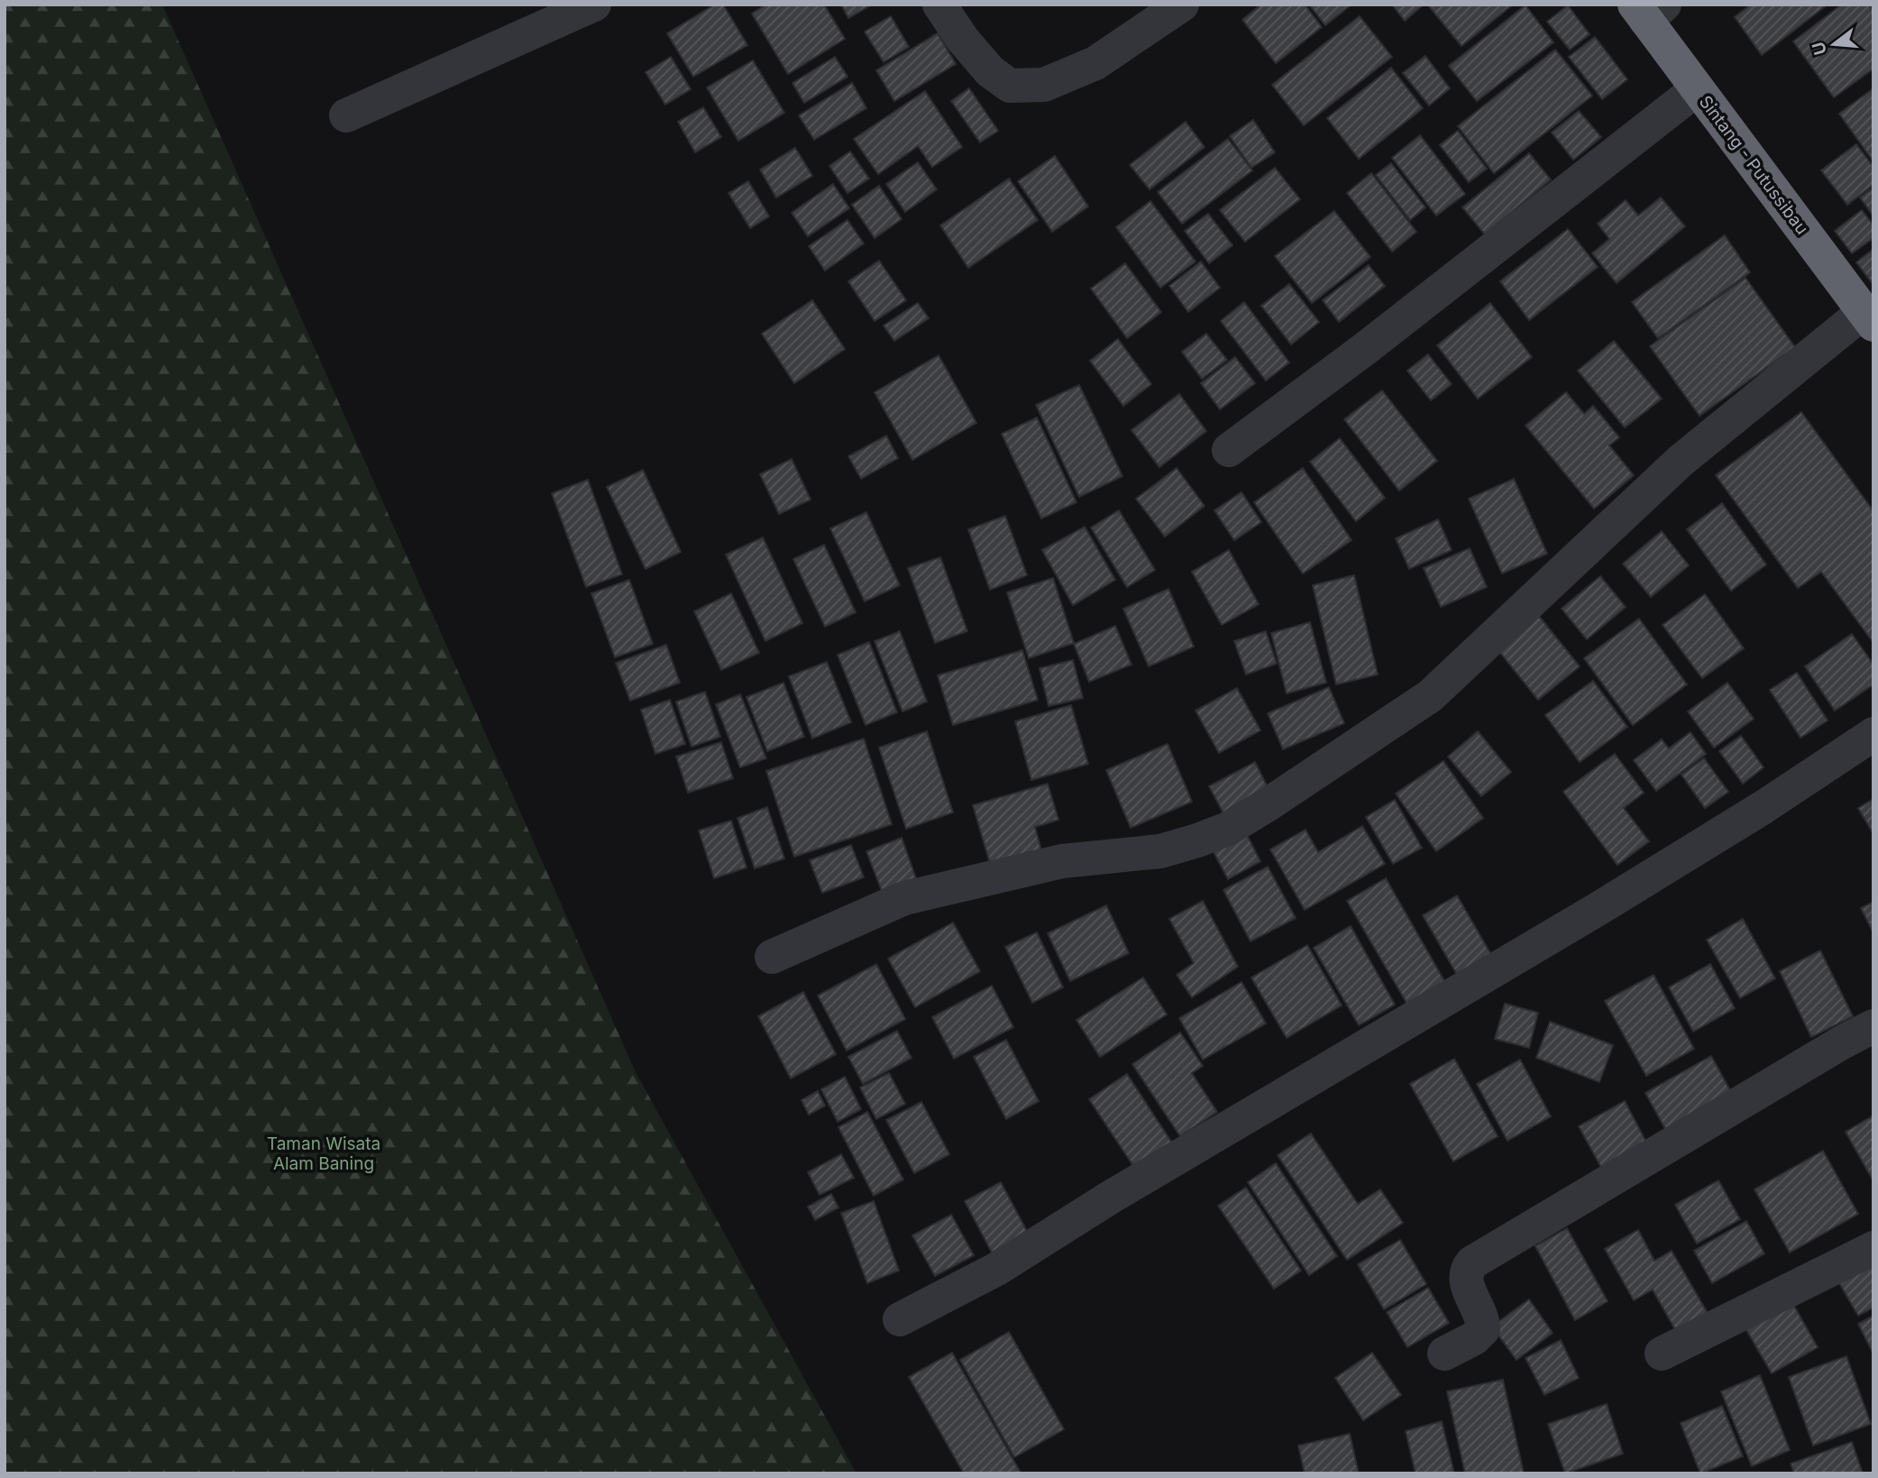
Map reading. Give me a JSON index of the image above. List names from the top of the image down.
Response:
{
  "streets": {
    "highway": ["Sintang - Putussibau"]
  },
  "parks": ["Taman Wisata Alam Baning"],
  "north": "left"
}
